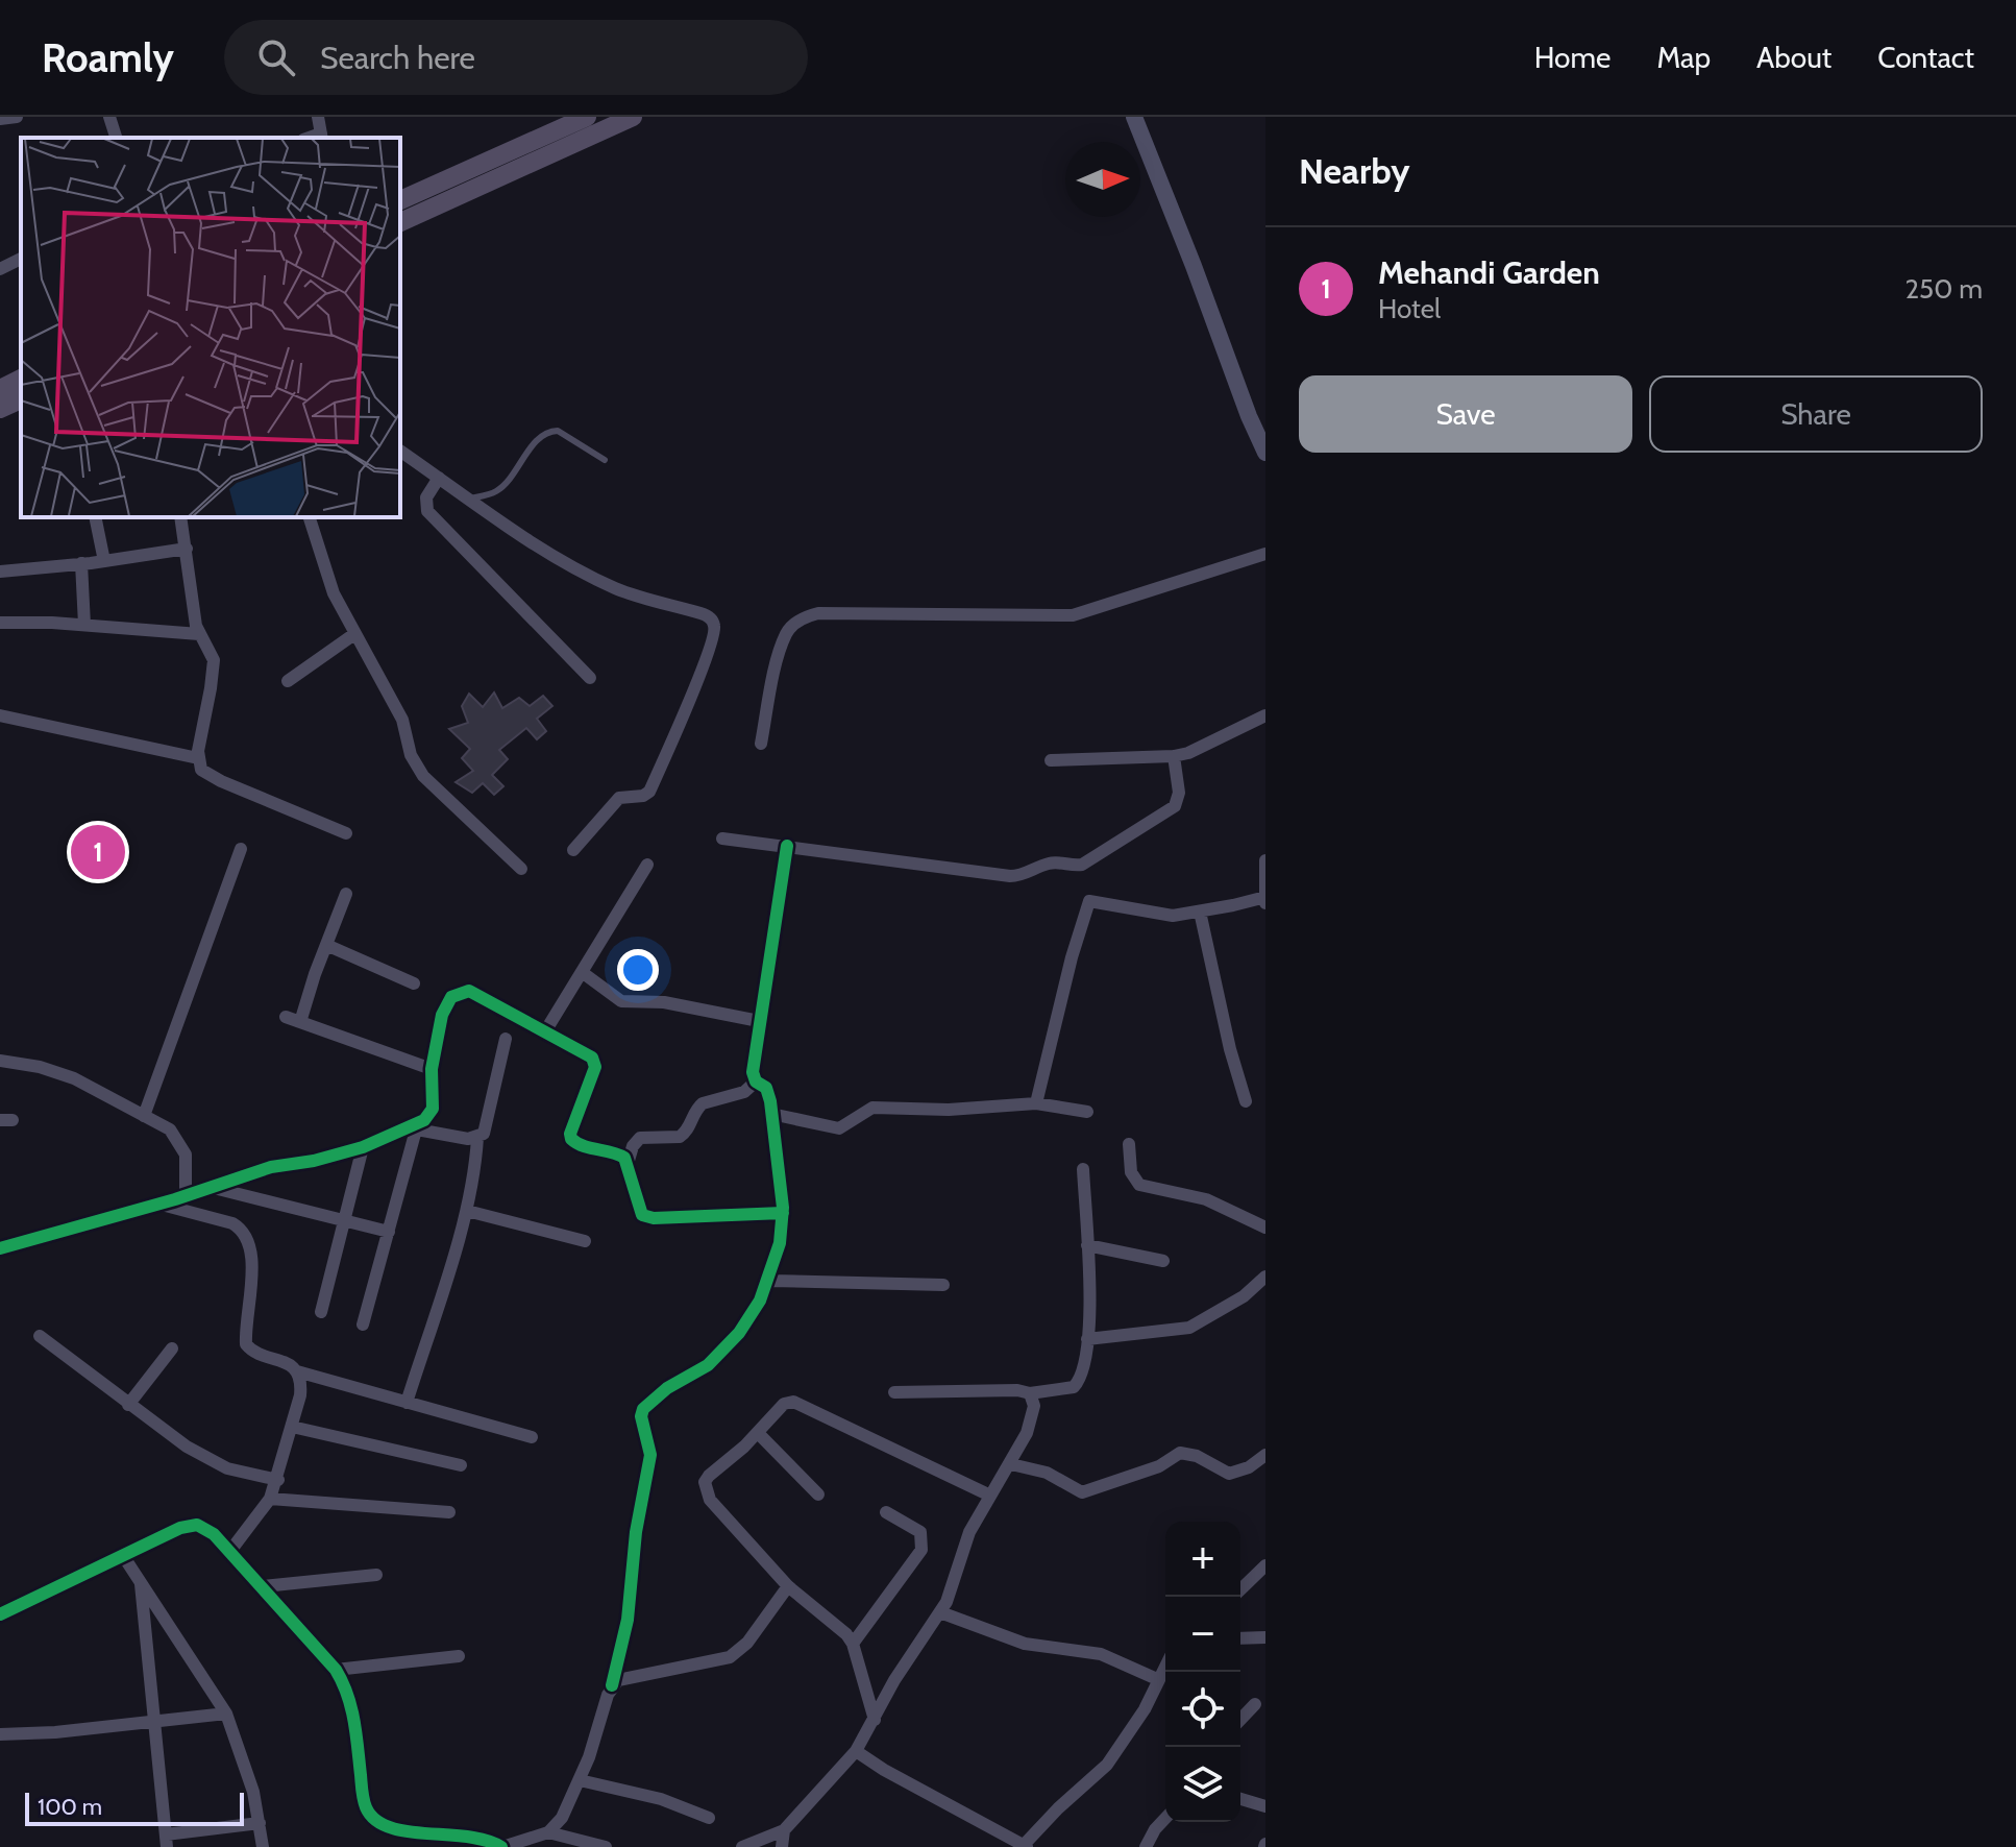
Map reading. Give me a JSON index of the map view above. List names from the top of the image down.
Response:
{
  "scale_bar": "100 m",
  "north": "right",
  "page": {
    "header": "Roamly",
    "search": "Search here",
    "nav": [
      "Home",
      "Map",
      "About",
      "Contact"
    ],
    "heading": "Nearby",
    "list": [
      {
        "mark": "1",
        "name": "Mehandi Garden",
        "note": "Hotel",
        "value": "250 m"
      }
    ],
    "buttons": ["Save", "Share"],
    "pins": "1",
    "map_buttons": ["+", "−"],
    "scale": "100 m"
  }
}
